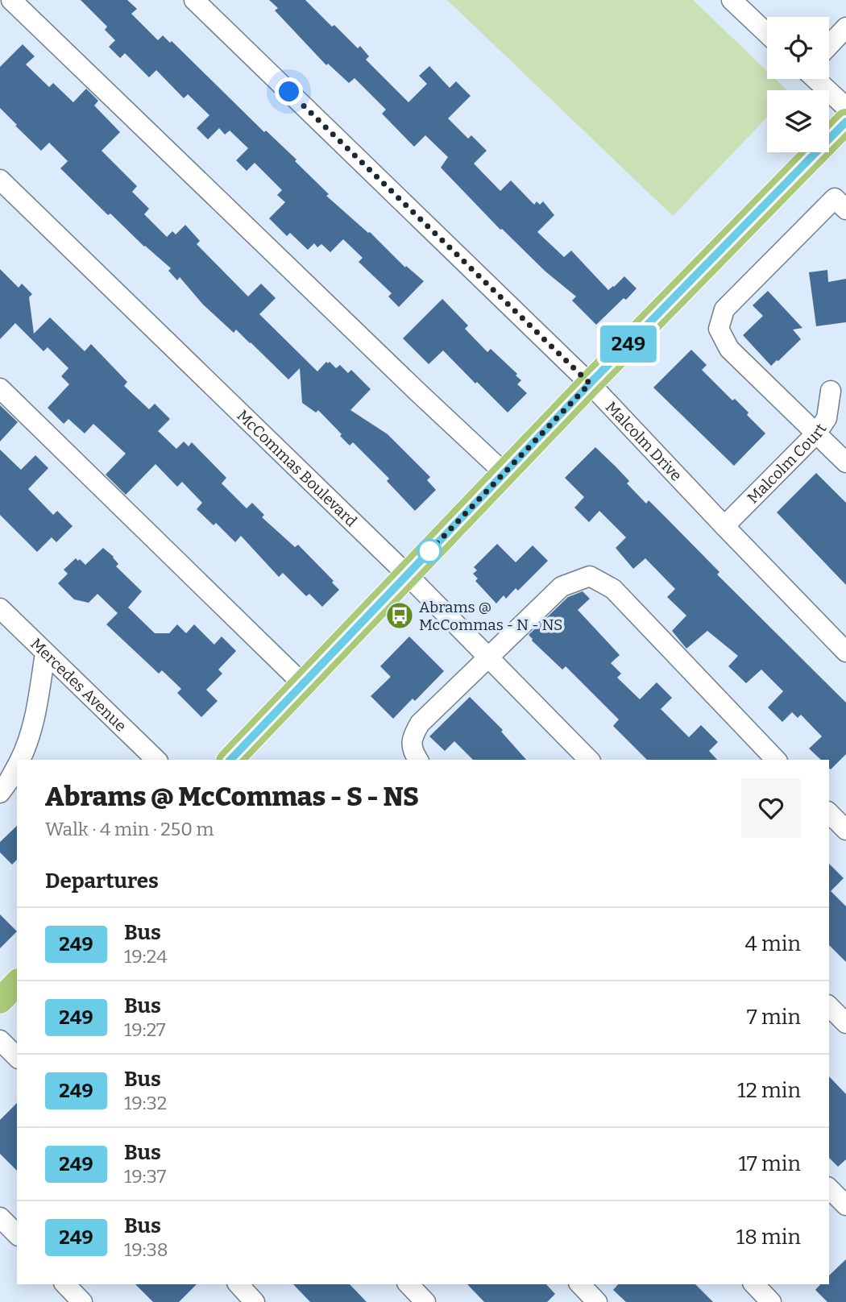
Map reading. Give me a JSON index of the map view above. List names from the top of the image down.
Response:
{
  "streets": {
    "street": [
      "Malcolm Drive",
      "Malcolm Court",
      "McCommas Boulevard",
      "Mercedes Avenue"
    ]
  },
  "crossings": [
    ["Malcolm Drive", "Malcolm Court"]
  ],
  "places": {
    "bus stop": ["Abrams @ McCommas - N - NS"]
  },
  "lines": ["bus line 249"],
  "page": {
    "on_map": "249",
    "heading": [
      ["Abrams @ McCommas - S - NS", "Walk · 4 min · 250 m"],
      "Departures"
    ],
    "list": [
      {
        "mark": "249",
        "name": "Bus",
        "note": "19:24",
        "value": "4 min"
      },
      {
        "mark": "249",
        "name": "Bus",
        "note": "19:27",
        "value": "7 min"
      },
      {
        "mark": "249",
        "name": "Bus",
        "note": "19:32",
        "value": "12 min"
      },
      {
        "mark": "249",
        "name": "Bus",
        "note": "19:37",
        "value": "17 min"
      },
      {
        "mark": "249",
        "name": "Bus",
        "note": "19:38",
        "value": "18 min"
      }
    ]
  }
}
